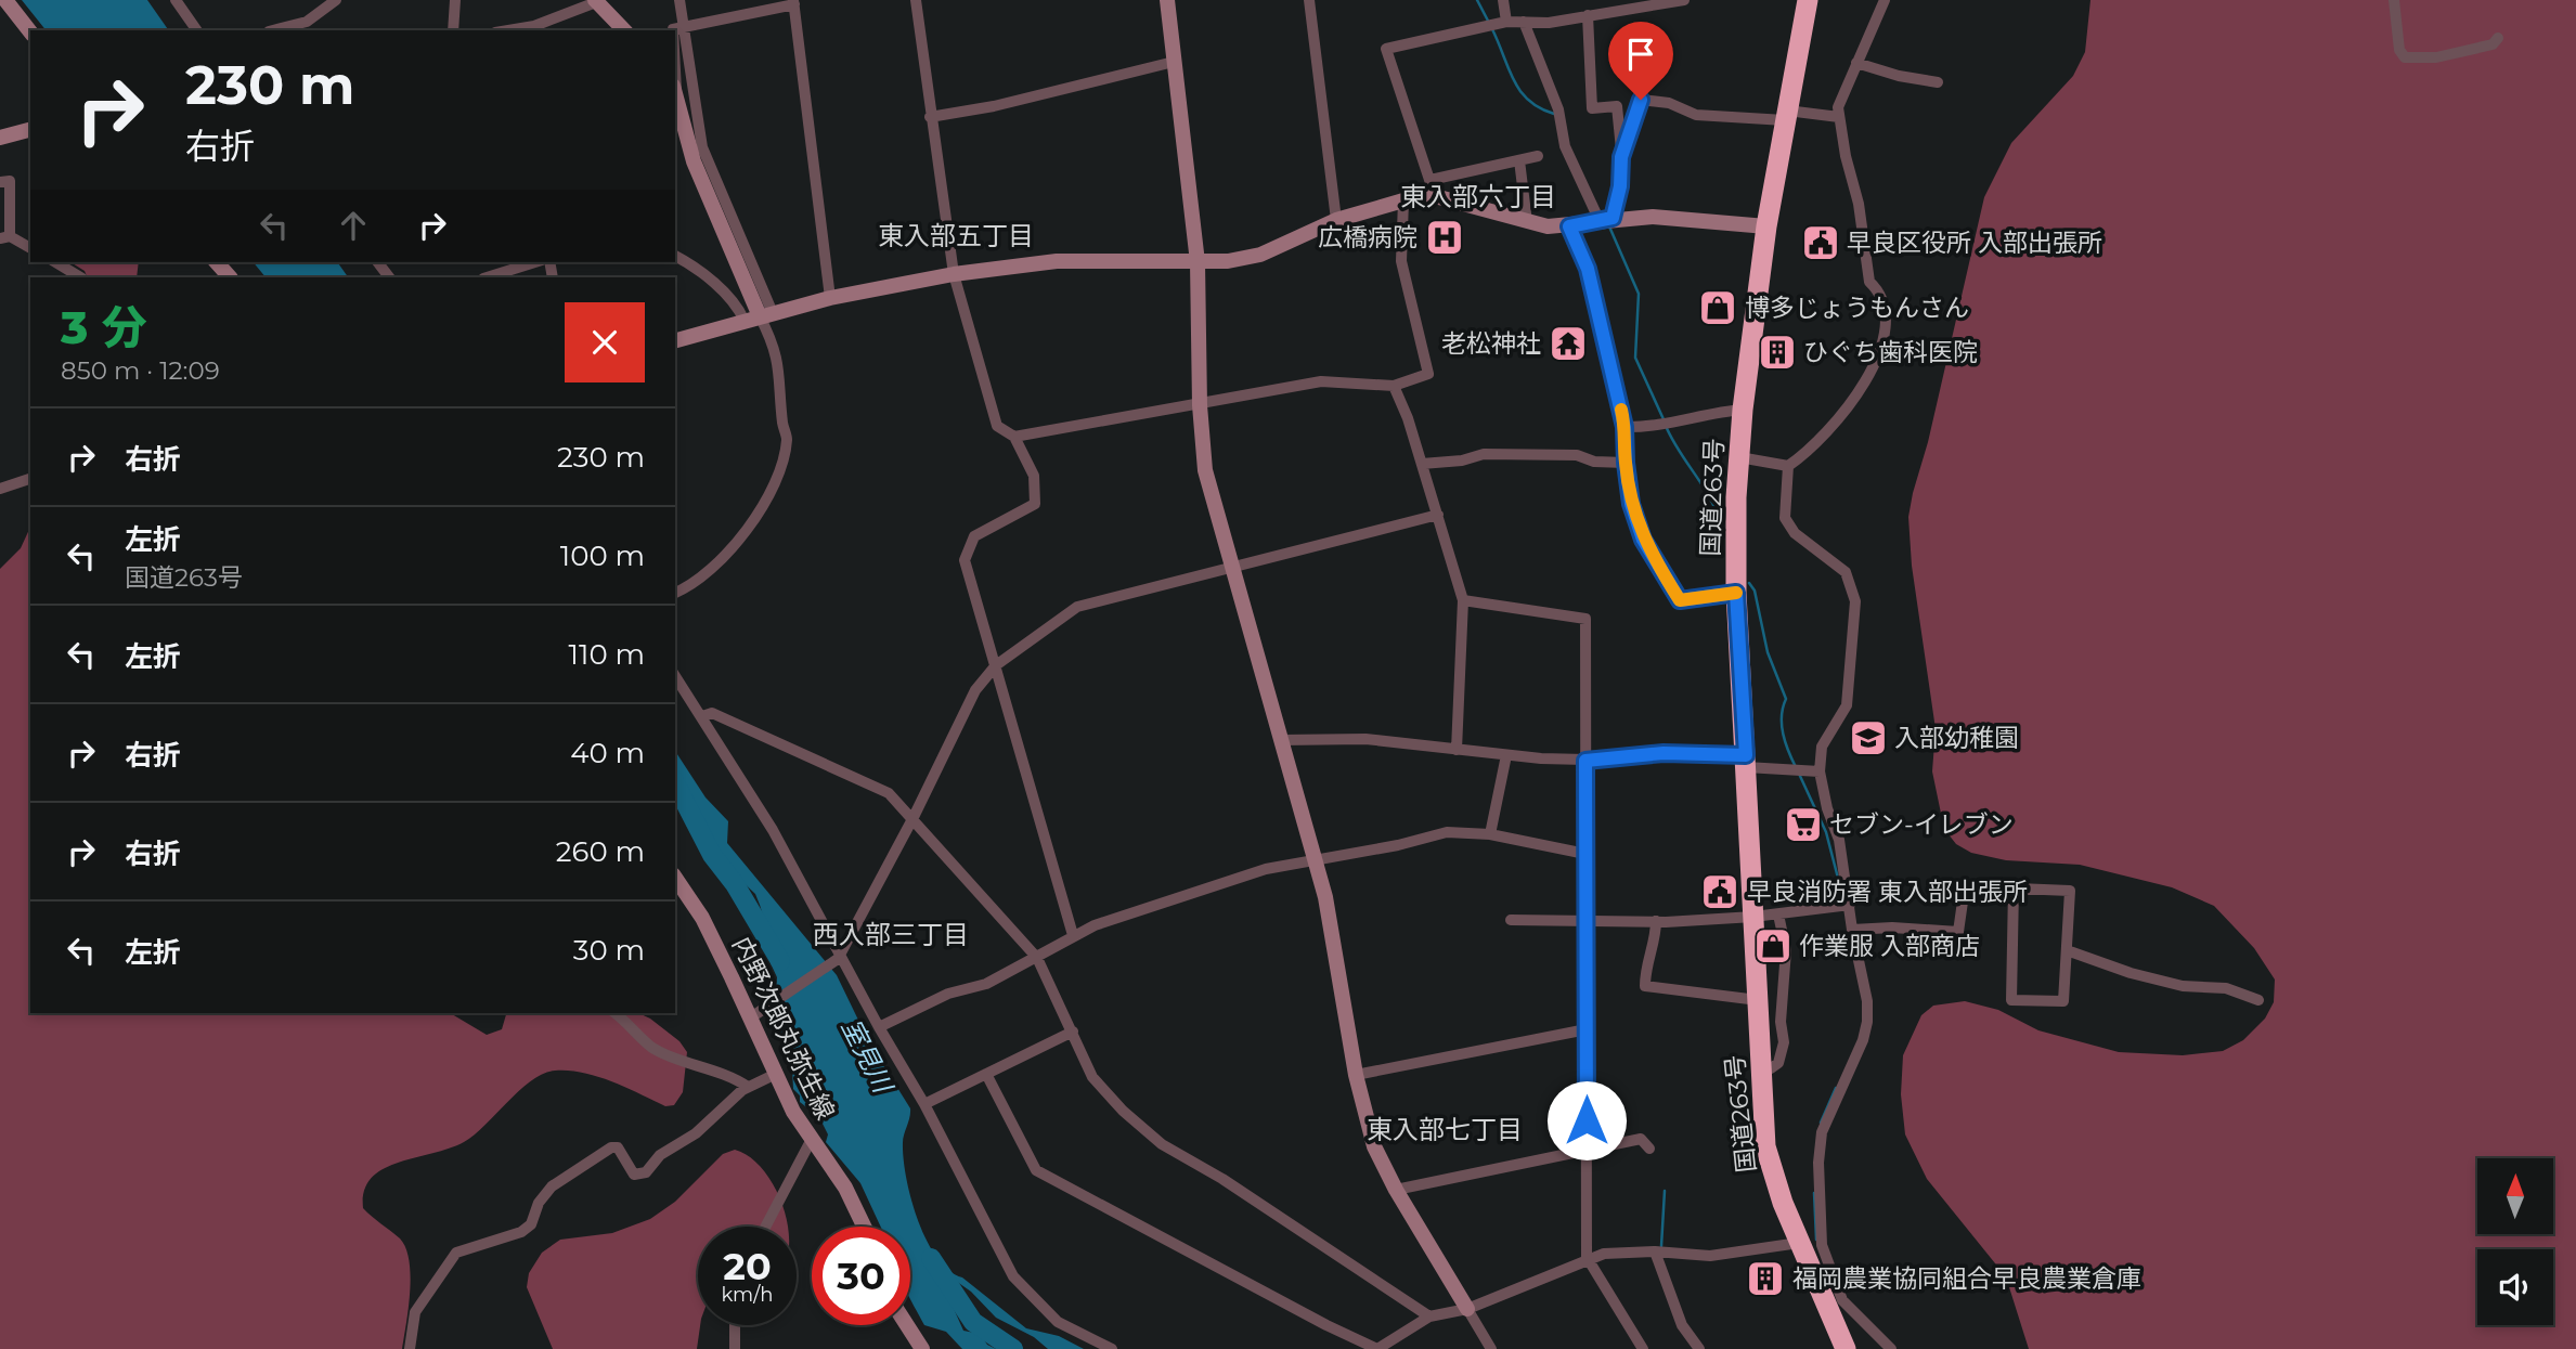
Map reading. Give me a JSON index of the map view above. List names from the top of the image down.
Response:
{
  "streets": {
    "highway": ["国道263号"],
    "street": ["内野次郎丸弥生線"]
  },
  "districts": [
    "東入部六丁目",
    "東入部五丁目",
    "西入部三丁目",
    "東入部七丁目"
  ],
  "water": ["室見川"],
  "places": {
    "hospital": ["広橋病院"],
    "public building": ["早良区役所 入部出張所", "早良消防署 東入部出張所"],
    "shop": ["博多じょうもんさん", "作業服 入部商店"],
    "temple": ["老松神社"],
    "building": ["ひぐち歯科医院", "福岡農業協同組合早良農業倉庫"],
    "school or university": ["入部幼稚園"],
    "supermarket": ["セブン-イレブン"]
  },
  "north": "top",
  "page": {
    "turn": ["230 m", "右折"],
    "heading": ["3 分", "850 m · 12:09"],
    "list": [
      {
        "name": "右折",
        "value": "230 m"
      },
      {
        "name": "左折",
        "note": "国道263号",
        "value": "100 m"
      },
      {
        "name": "左折",
        "value": "110 m"
      },
      {
        "name": "右折",
        "value": "40 m"
      },
      {
        "name": "右折",
        "value": "260 m"
      },
      {
        "name": "左折",
        "value": "30 m"
      }
    ],
    "speed": "20 km/h",
    "limit": "30"
  }
}
